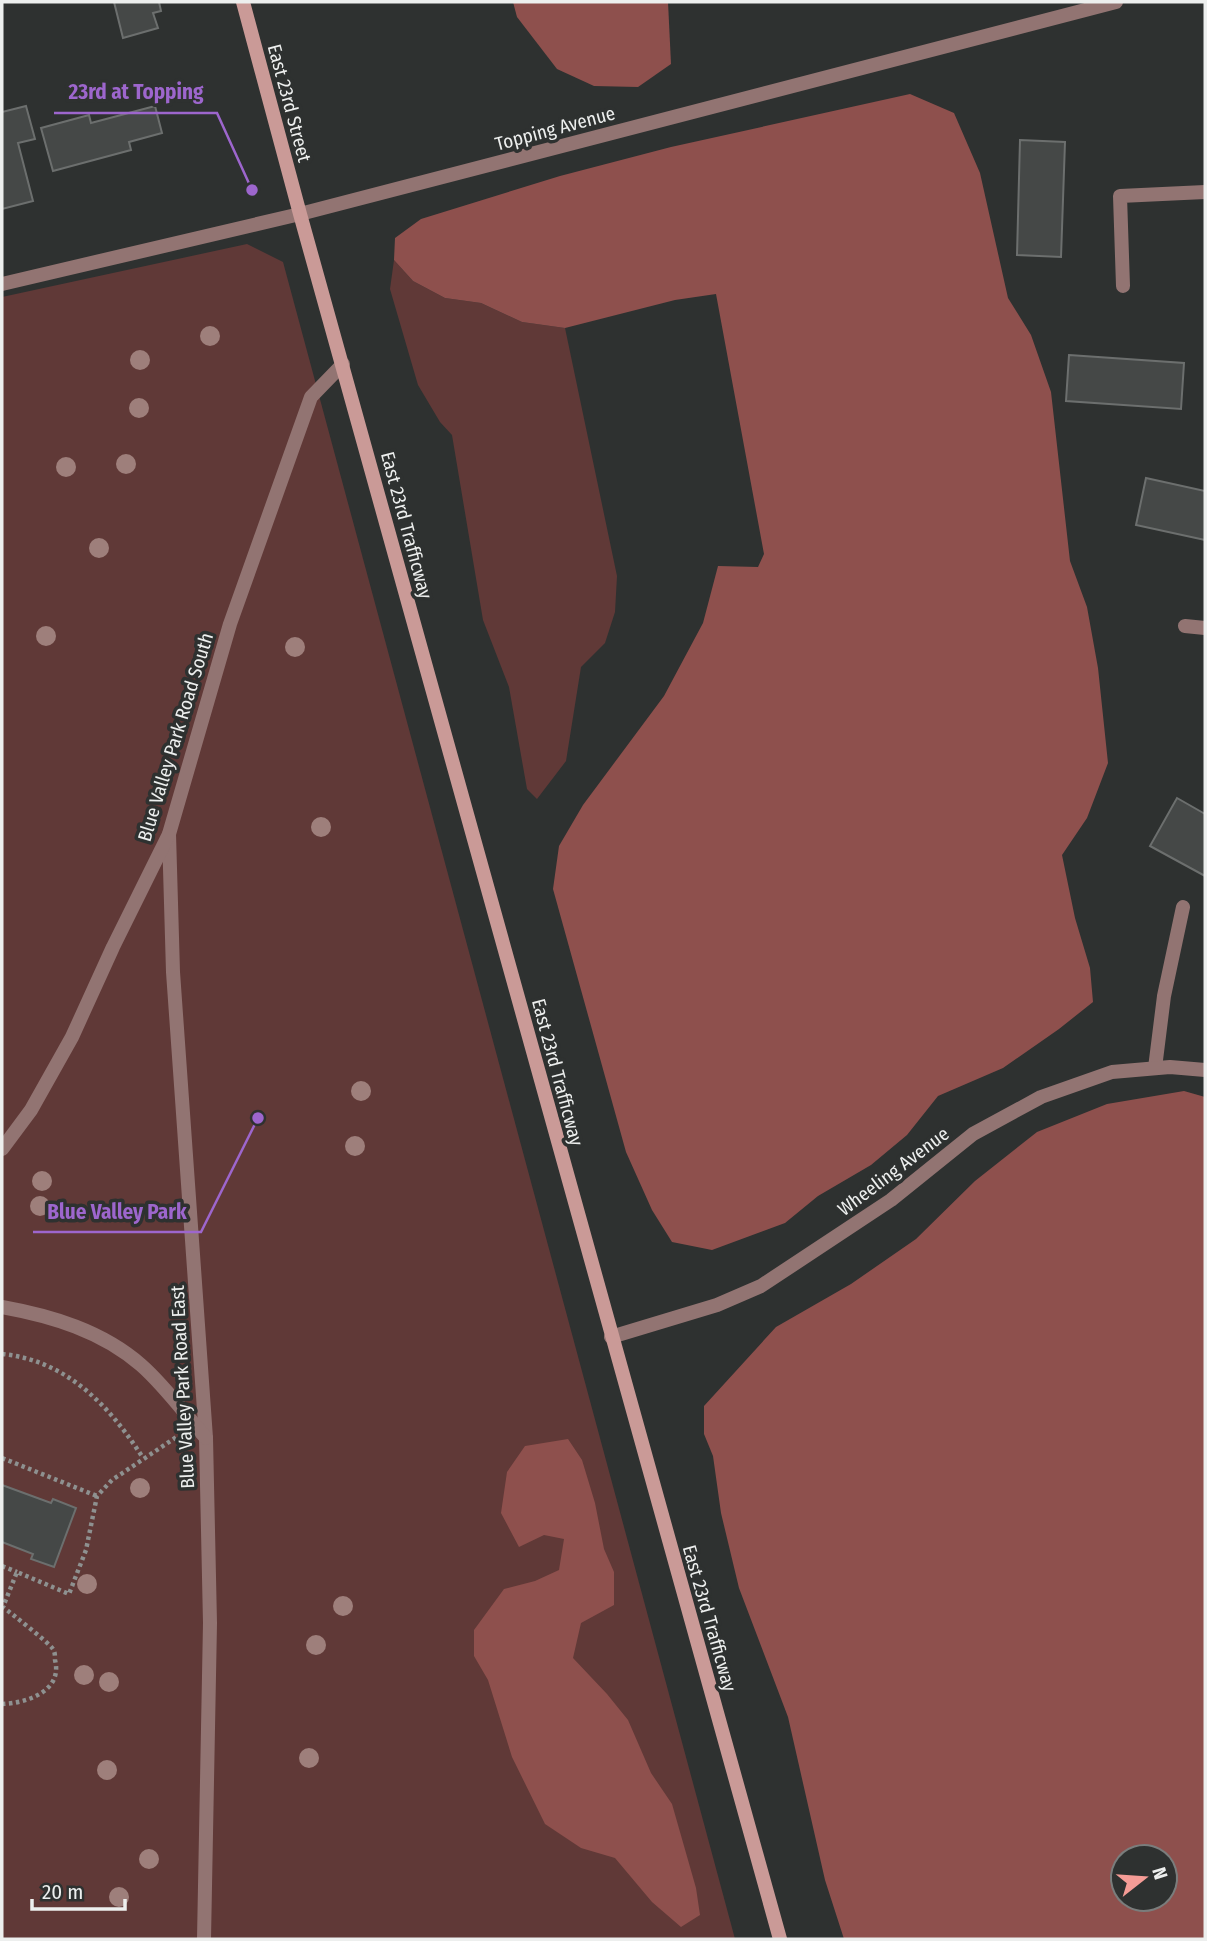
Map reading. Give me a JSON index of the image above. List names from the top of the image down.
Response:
{
  "streets": {
    "main road": ["East 23rd Street", "East 23rd Trafficway"],
    "street": [
      "Topping Avenue",
      "Blue Valley Park Road South",
      "Wheeling Avenue",
      "Blue Valley Park Road East"
    ]
  },
  "crossings": [
    ["East 23rd Street", "Topping Avenue"],
    ["East 23rd Street", "East 23rd Trafficway"],
    ["Topping Avenue", "East 23rd Trafficway"],
    ["East 23rd Trafficway", "Blue Valley Park Road South"],
    ["East 23rd Trafficway", "Wheeling Avenue"],
    ["Blue Valley Park Road South", "Blue Valley Park Road East"]
  ],
  "places": ["23rd at Topping", "Blue Valley Park"],
  "scale_bar": "20 m",
  "north": "right"
}
